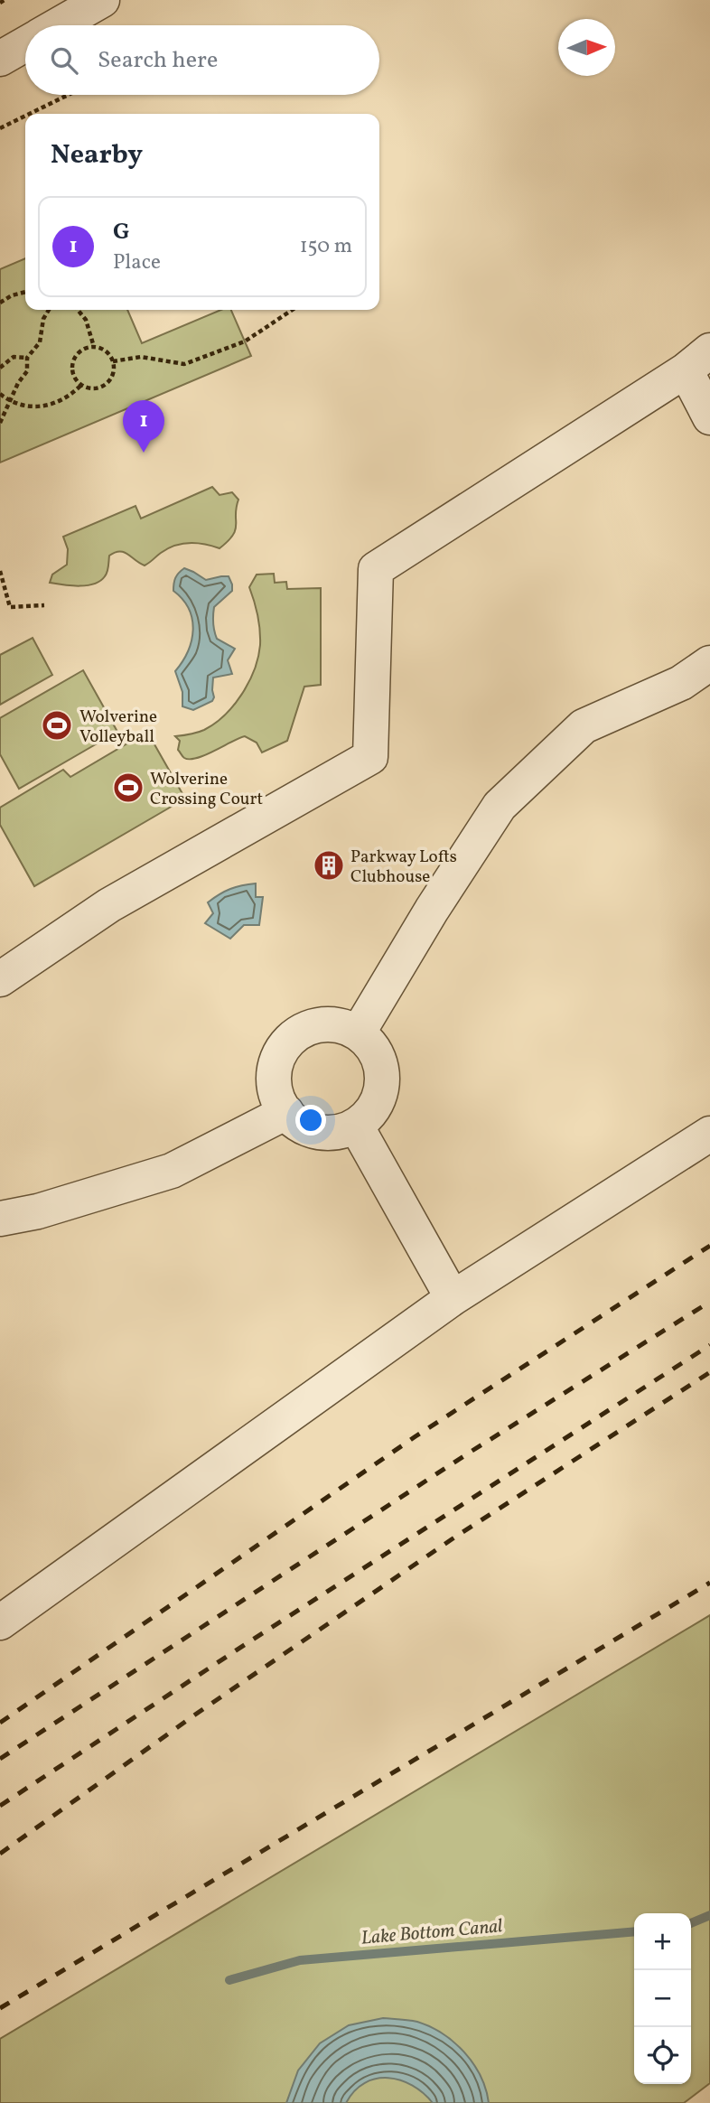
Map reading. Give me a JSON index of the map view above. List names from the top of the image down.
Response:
{
  "water": ["Lake Bottom Canal"],
  "places": {
    "sports": ["Wolverine Volleyball", "Wolverine Crossing Court"],
    "building": ["Parkway Lofts Clubhouse"]
  },
  "north": "right",
  "page": {
    "search": "Search here",
    "heading": "Nearby",
    "list": [
      {
        "mark": "1",
        "name": "G",
        "note": "Place",
        "value": "150 m"
      }
    ],
    "pins": "1",
    "map_buttons": ["+", "−"]
  }
}
